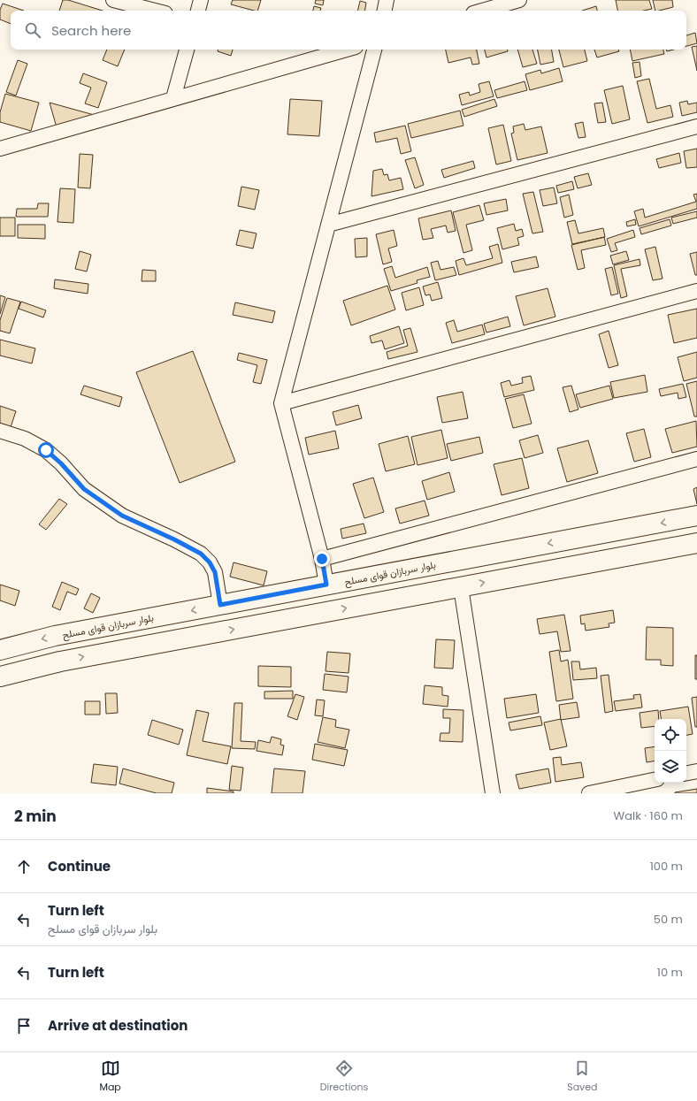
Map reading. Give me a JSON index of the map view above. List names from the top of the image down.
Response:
{
  "streets": {
    "main road": ["بلوار سربازان قوای مسلح"]
  },
  "page": {
    "search": "Search here",
    "heading": ["2 min", "Walk · 160 m"],
    "list": [
      ["Continue", "100 m"],
      ["Turn left", "بلوار سربازان قوای مسلح", "50 m"],
      ["Turn left", "10 m"],
      "Arrive at destination"
    ],
    "nav": ["Map", "Directions", "Saved"]
  }
}
